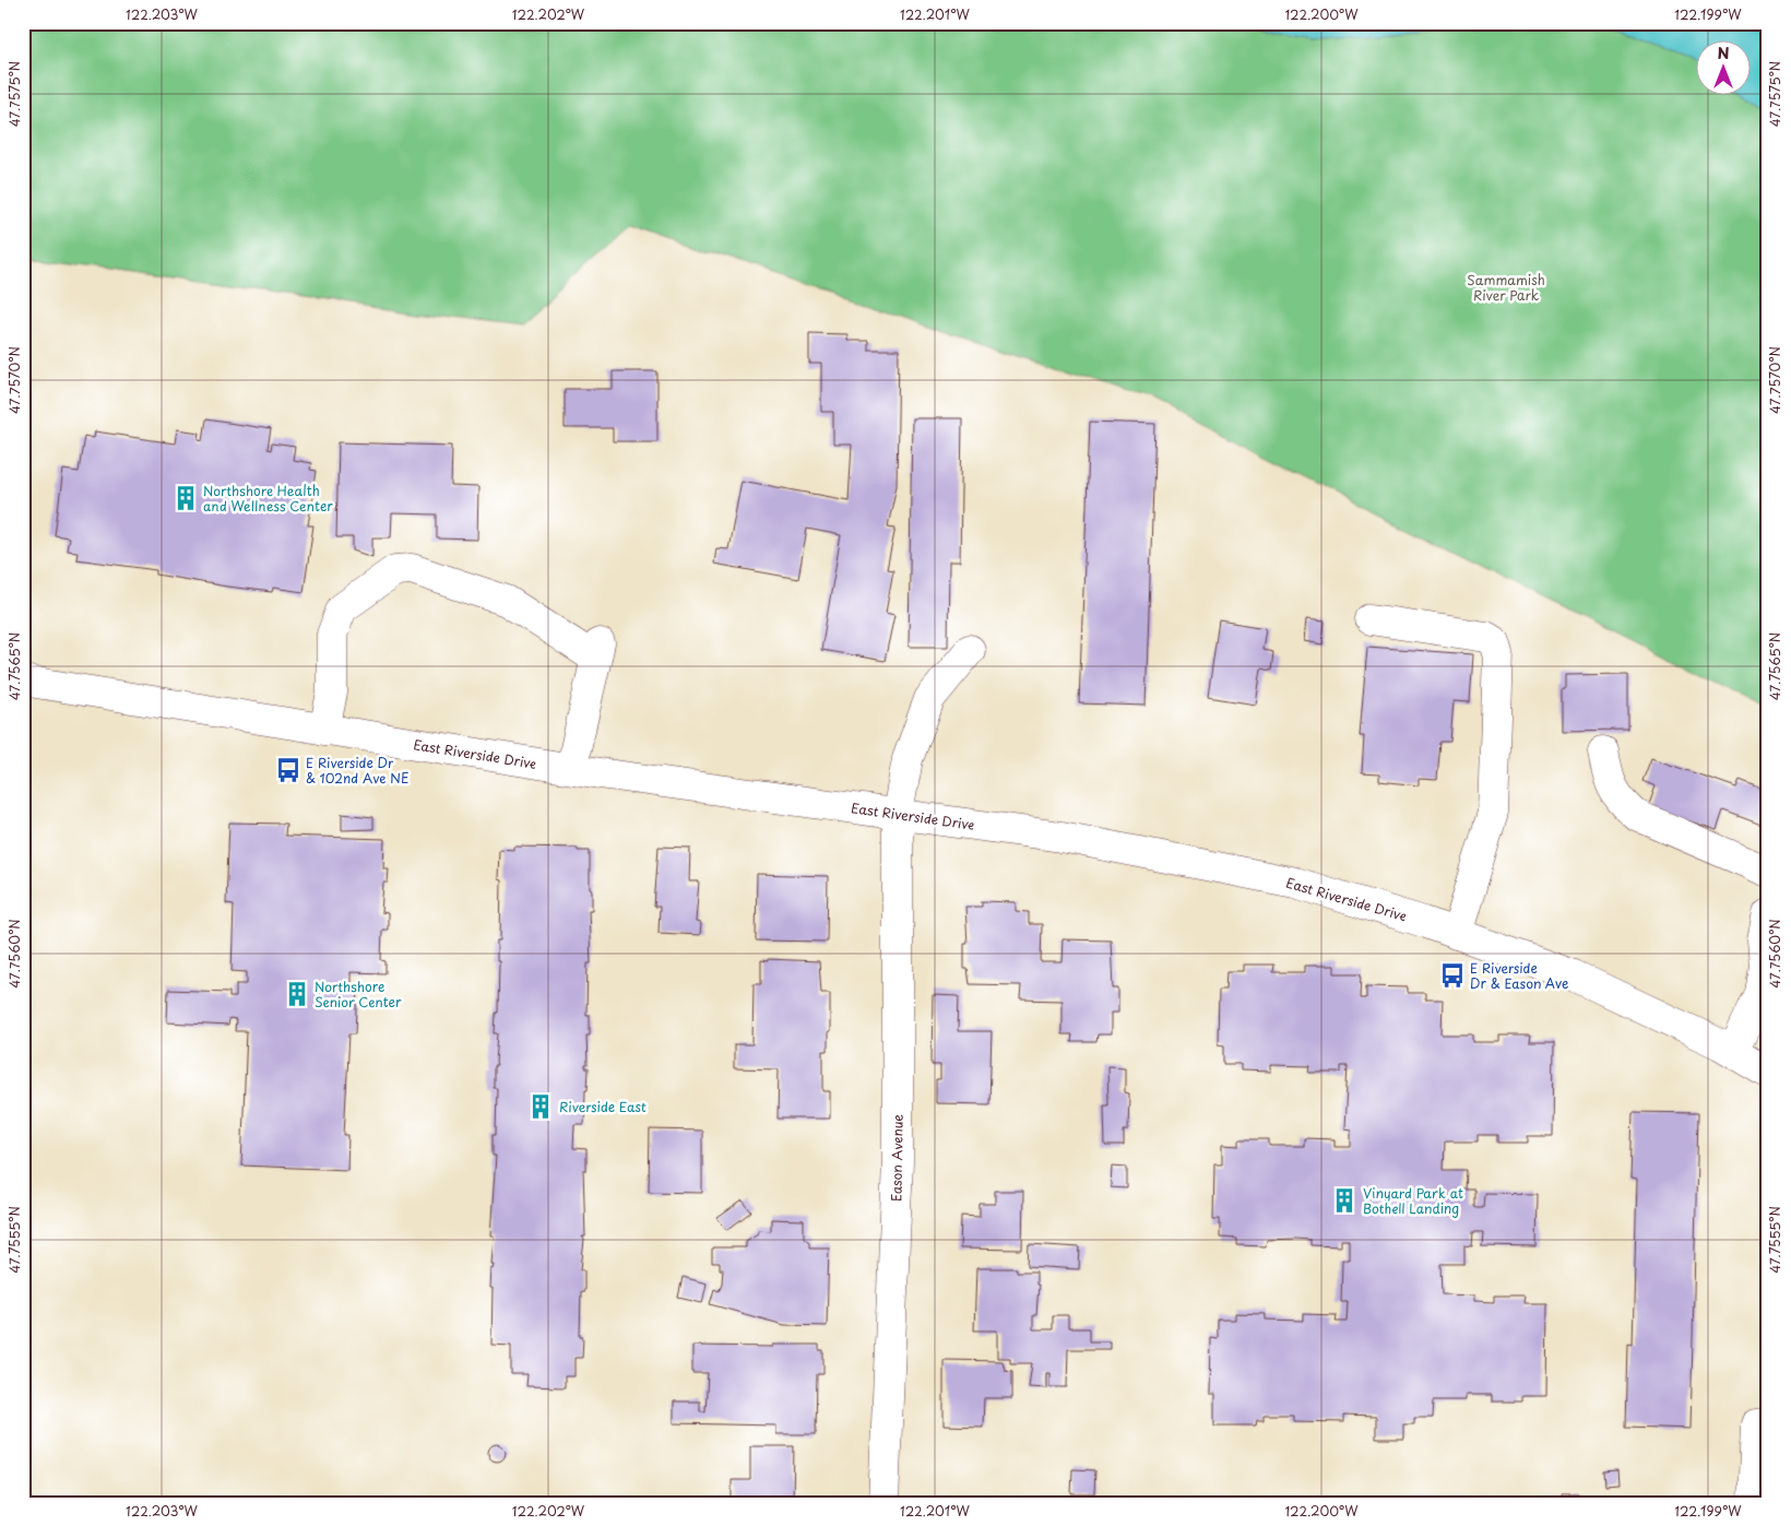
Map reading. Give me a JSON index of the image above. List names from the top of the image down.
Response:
{
  "streets": {
    "main road": ["East Riverside Drive", "Eason Avenue"]
  },
  "crossings": [
    ["East Riverside Drive", "Eason Avenue"]
  ],
  "parks": ["Sammamish River Park"],
  "places": {
    "building": [
      "Northshore Health and Wellness Center",
      "Northshore Senior Center",
      "Riverside East",
      "Vinyard Park at Bothell Landing"
    ],
    "bus stop": ["E Riverside Dr & 102nd Ave NE", "E Riverside Dr & Eason Ave"]
  },
  "north": "top",
  "coordinates": [
    "122.203°W",
    "122.202°W",
    "122.201°W",
    "122.200°W",
    "122.199°W",
    "47.7575°N",
    "47.7570°N",
    "47.7565°N",
    "47.7560°N",
    "47.7555°N"
  ]
}
